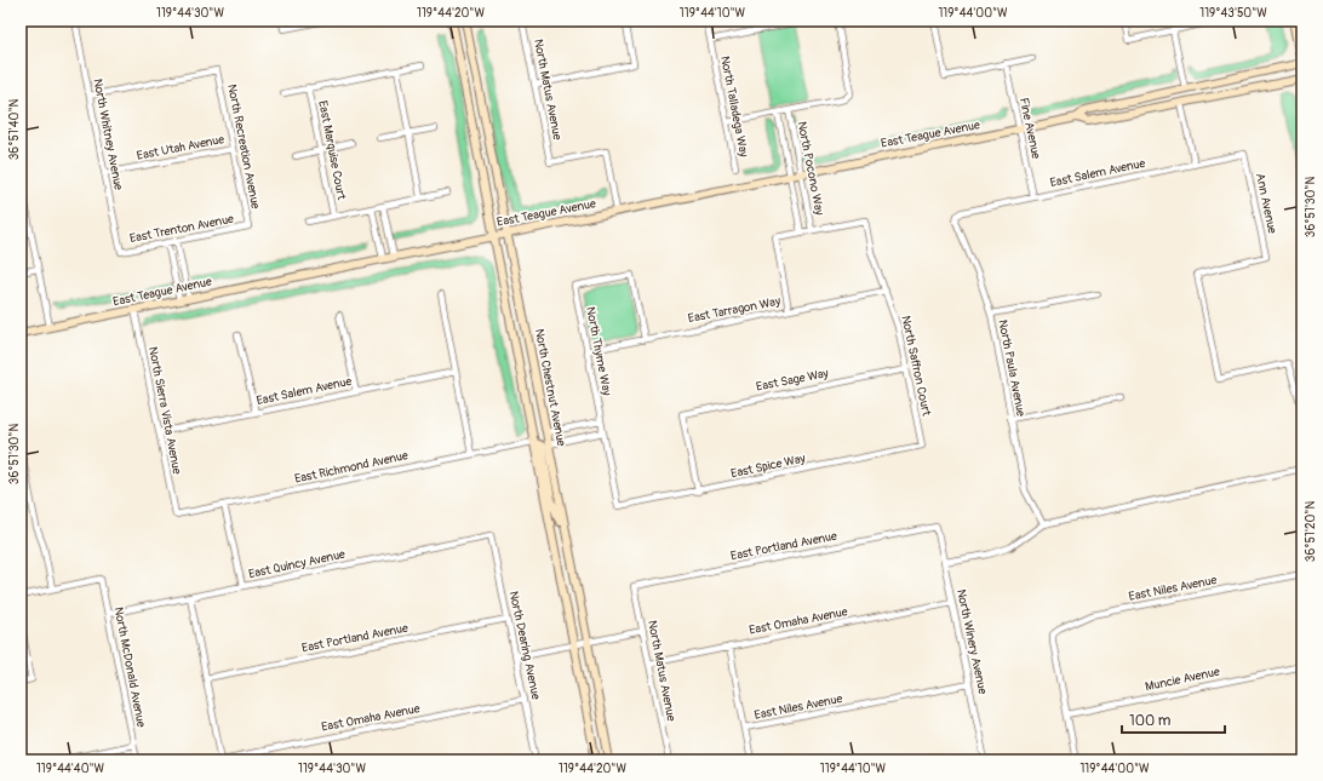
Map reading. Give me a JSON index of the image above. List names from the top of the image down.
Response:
{
  "streets": {
    "main road": ["East Teague Avenue", "North Chestnut Avenue"],
    "street": [
      "North Matus Avenue",
      "North Talladega Way",
      "Fine Avenue",
      "North Whitney Avenue",
      "North Recreation Avenue",
      "East Utah Avenue",
      "East Marquise Court",
      "North Pocono Way",
      "East Salem Avenue",
      "Ann Avenue",
      "East Trenton Avenue",
      "East Tarragon Way",
      "North Thyme Way",
      "North Saffron Court",
      "North Paula Avenue",
      "East Sage Way",
      "North Sierra Vista Avenue",
      "East Spice Way",
      "East Richmond Avenue",
      "East Portland Avenue",
      "East Quincy Avenue",
      "East Niles Avenue",
      "East Omaha Avenue",
      "North Winery Avenue",
      "North Dearing Avenue",
      "North McDonald Avenue",
      "Muncie Avenue"
    ]
  },
  "crossings": [
    ["North Matus Avenue", "East Teague Avenue"],
    ["North Matus Avenue", "East Portland Avenue"],
    ["North Matus Avenue", "East Omaha Avenue"],
    ["Fine Avenue", "East Teague Avenue"],
    ["Fine Avenue", "East Salem Avenue"],
    ["North Whitney Avenue", "North Recreation Avenue"],
    ["North Whitney Avenue", "East Utah Avenue"],
    ["North Whitney Avenue", "East Trenton Avenue"],
    ["East Teague Avenue", "North Pocono Way"],
    ["East Teague Avenue", "North Chestnut Avenue"],
    ["East Teague Avenue", "North Sierra Vista Avenue"],
    ["North Recreation Avenue", "East Utah Avenue"],
    ["North Recreation Avenue", "East Trenton Avenue"],
    ["North Pocono Way", "North Saffron Court"],
    ["East Salem Avenue", "Ann Avenue"],
    ["East Salem Avenue", "North Paula Avenue"],
    ["East Salem Avenue", "North Sierra Vista Avenue"],
    ["East Tarragon Way", "North Thyme Way"],
    ["East Tarragon Way", "North Saffron Court"],
    ["North Thyme Way", "East Spice Way"],
    ["North Saffron Court", "East Sage Way"],
    ["North Saffron Court", "East Spice Way"],
    ["East Sage Way", "East Spice Way"],
    ["North Sierra Vista Avenue", "East Richmond Avenue"],
    ["East Portland Avenue", "North Winery Avenue"],
    ["East Portland Avenue", "North Dearing Avenue"],
    ["East Quincy Avenue", "North Dearing Avenue"],
    ["East Quincy Avenue", "North McDonald Avenue"],
    ["East Niles Avenue", "North Winery Avenue"],
    ["East Niles Avenue", "Muncie Avenue"],
    ["East Omaha Avenue", "North Winery Avenue"],
    ["East Omaha Avenue", "North Dearing Avenue"]
  ],
  "scale_bar": "100 m",
  "coordinates": [
    "119°44'30\"W",
    "119°44'20\"W",
    "119°44'10\"W",
    "119°44'00\"W",
    "119°43'50\"W",
    "36°51'40\"N",
    "36°51'30\"N",
    "36°51'20\"N",
    "119°44'40\"W"
  ]
}
